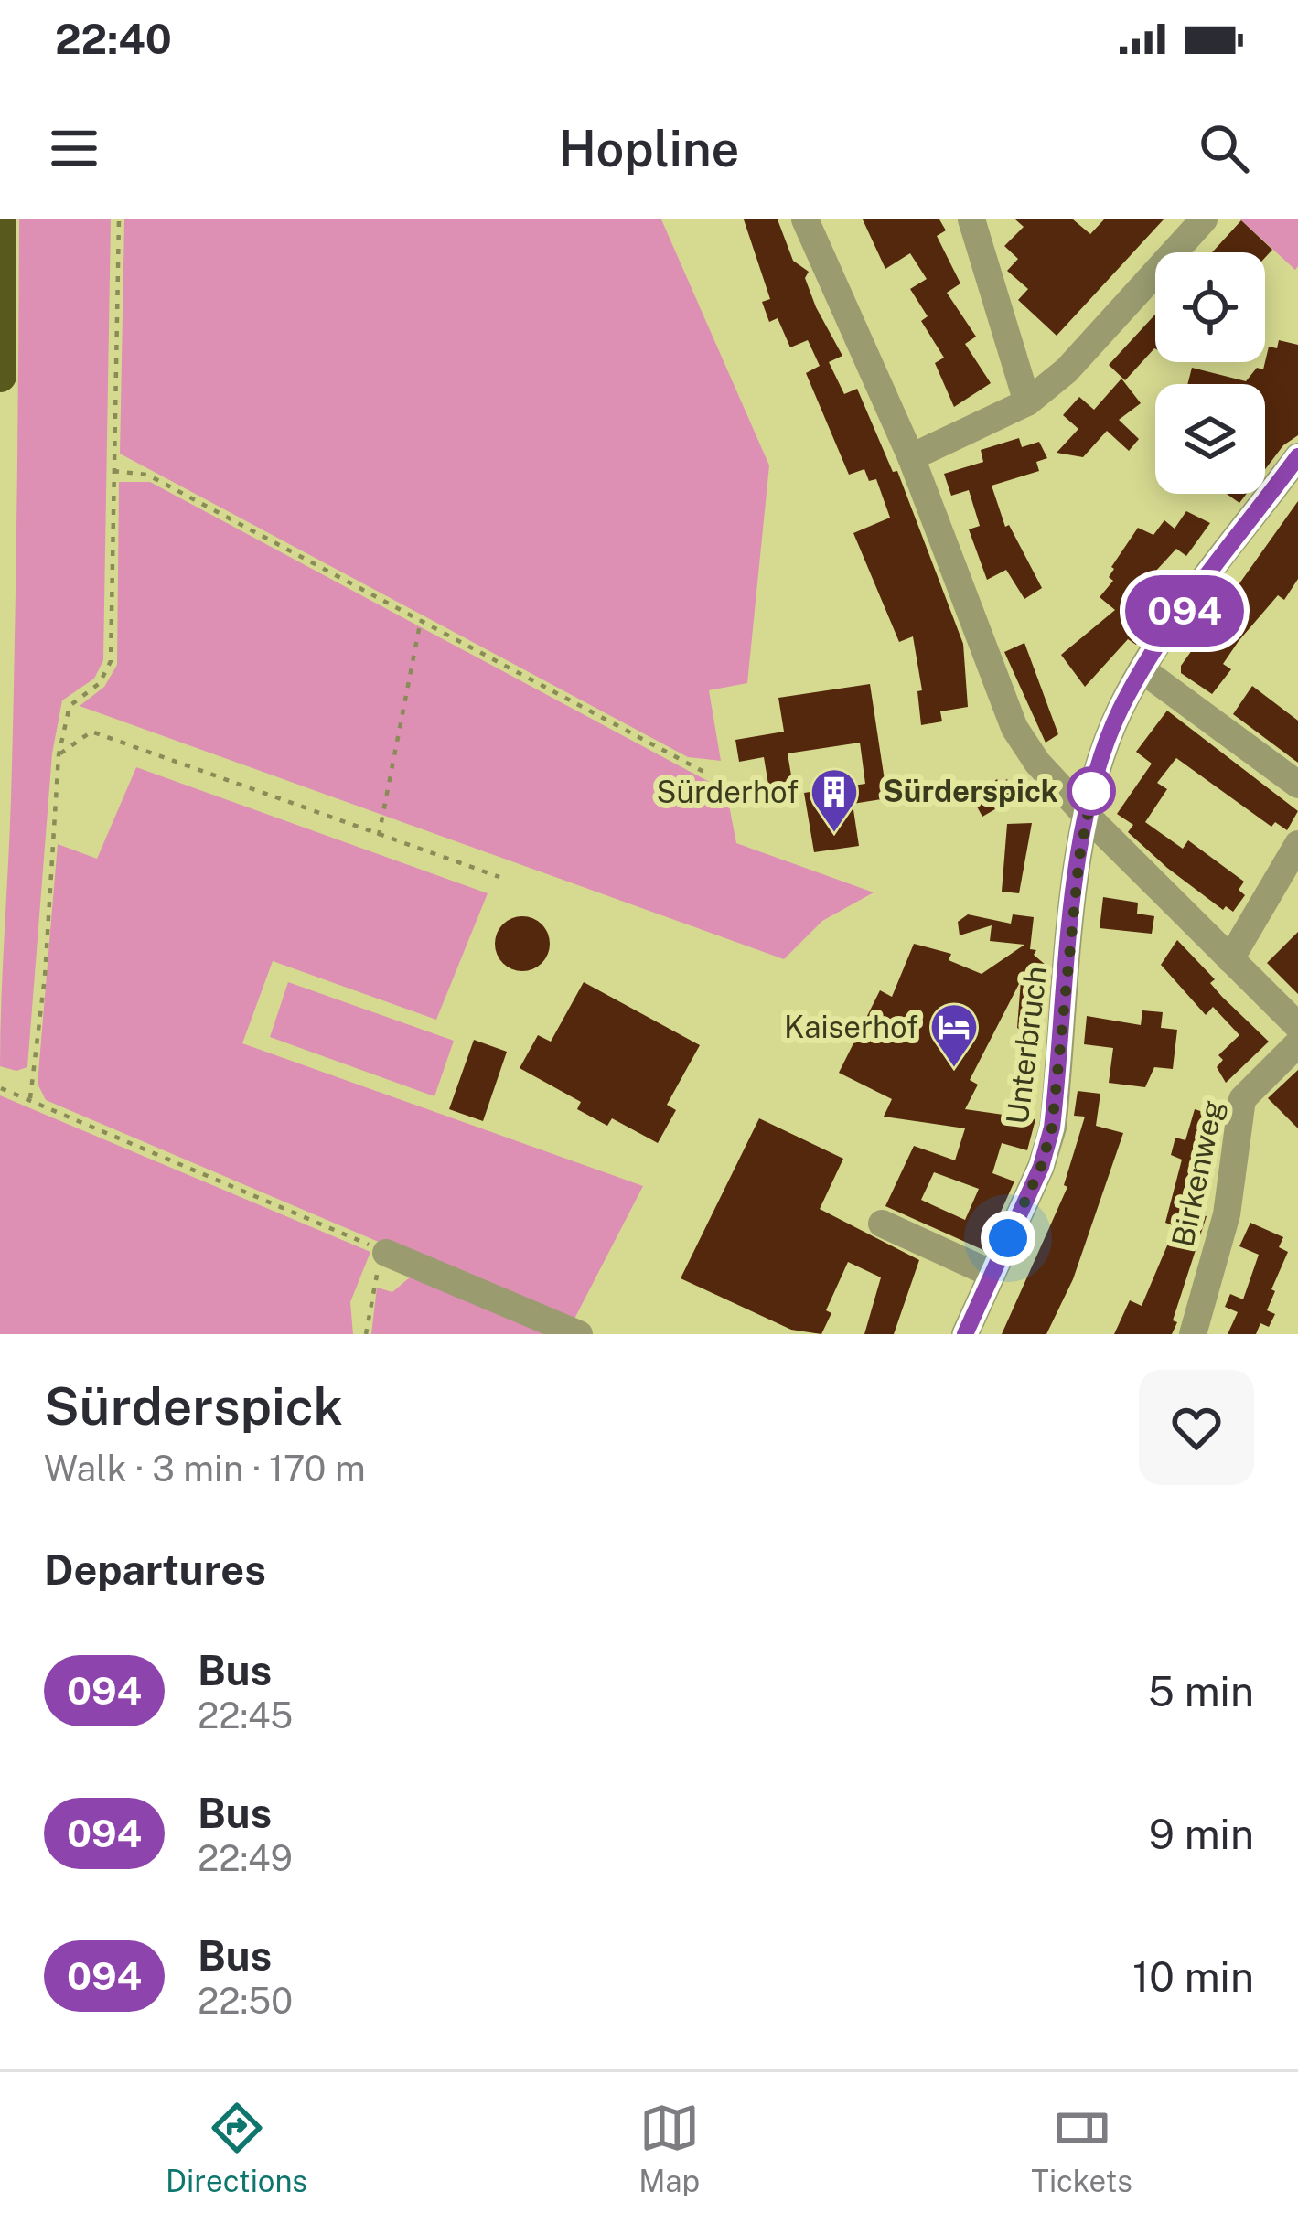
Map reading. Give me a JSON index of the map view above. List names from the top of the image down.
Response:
{
  "streets": {
    "street": ["Unterbruch", "Birkenweg"]
  },
  "places": {
    "other": ["Sürderspick"],
    "building": ["Sürderhof"],
    "hotel": ["Kaiserhof"]
  },
  "lines": ["bus line 094"],
  "page": {
    "status": "22:40",
    "header": "Hopline",
    "on_map": "094",
    "heading": [
      ["Sürderspick", "Walk · 3 min · 170 m"],
      "Departures"
    ],
    "list": [
      {
        "mark": "094",
        "name": "Bus",
        "note": "22:45",
        "value": "5 min"
      },
      {
        "mark": "094",
        "name": "Bus",
        "note": "22:49",
        "value": "9 min"
      },
      {
        "mark": "094",
        "name": "Bus",
        "note": "22:50",
        "value": "10 min"
      }
    ],
    "tabs": ["Directions", "Map", "Tickets"]
  }
}
